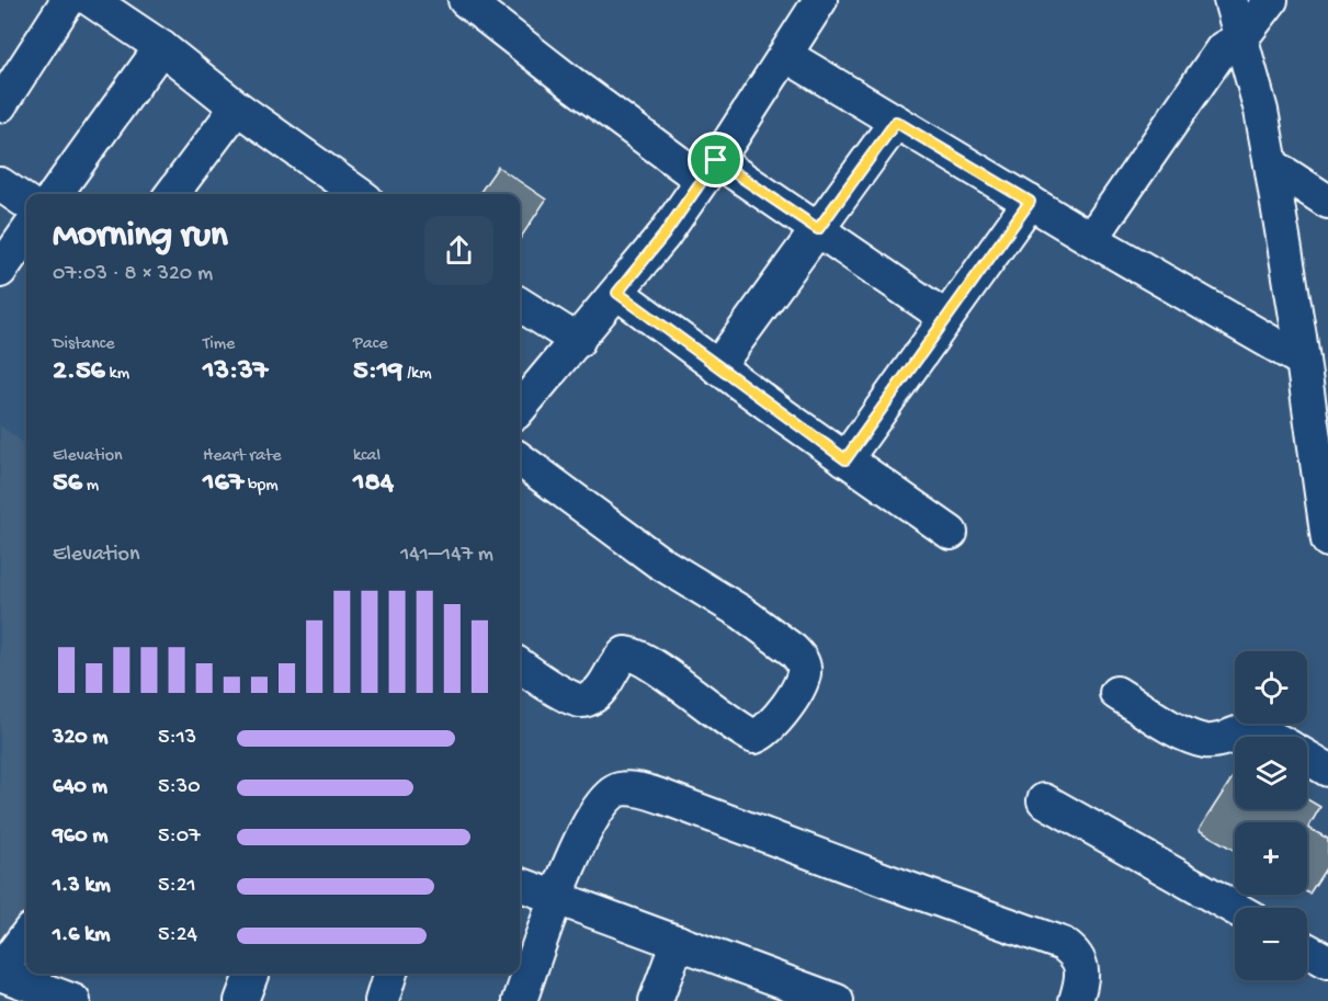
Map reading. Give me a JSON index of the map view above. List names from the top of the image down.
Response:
{
  "page": {
    "heading": ["Morning run", "07:03 · 8 × 320 m"],
    "stats": [
      ["Distance", "2.56 km"],
      ["Time", "13:37"],
      ["Pace", "5:19 /km"],
      ["Elevation", "56 m"],
      ["Heart rate", "167 bpm"],
      ["kcal", "184"]
    ],
    "chart": ["Elevation", "141–147 m"],
    "map_buttons": ["+", "−"],
    "list": [
      {
        "name": "320 m",
        "note": "5:13"
      },
      {
        "name": "640 m",
        "note": "5:30"
      },
      {
        "name": "960 m",
        "note": "5:07"
      },
      {
        "name": "1.3 km",
        "note": "5:21"
      },
      {
        "name": "1.6 km",
        "note": "5:24"
      }
    ]
  }
}
